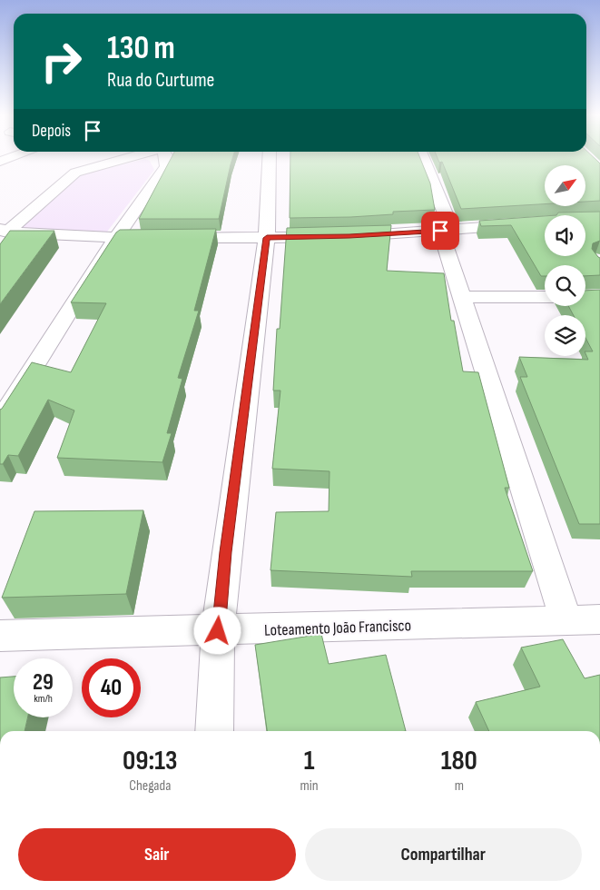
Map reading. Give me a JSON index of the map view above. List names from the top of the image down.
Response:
{
  "streets": {
    "street": ["Loteamento João Francisco"]
  },
  "north": "top right",
  "page": {
    "turn": ["130 m", "Rua do Curtume"],
    "then": "Depois",
    "speed": "29 km/h",
    "limit": "40",
    "eta": [
      "09:13",
      "Chegada",
      "1",
      "min",
      "180",
      "m"
    ],
    "buttons": ["Sair", "Compartilhar"]
  }
}
